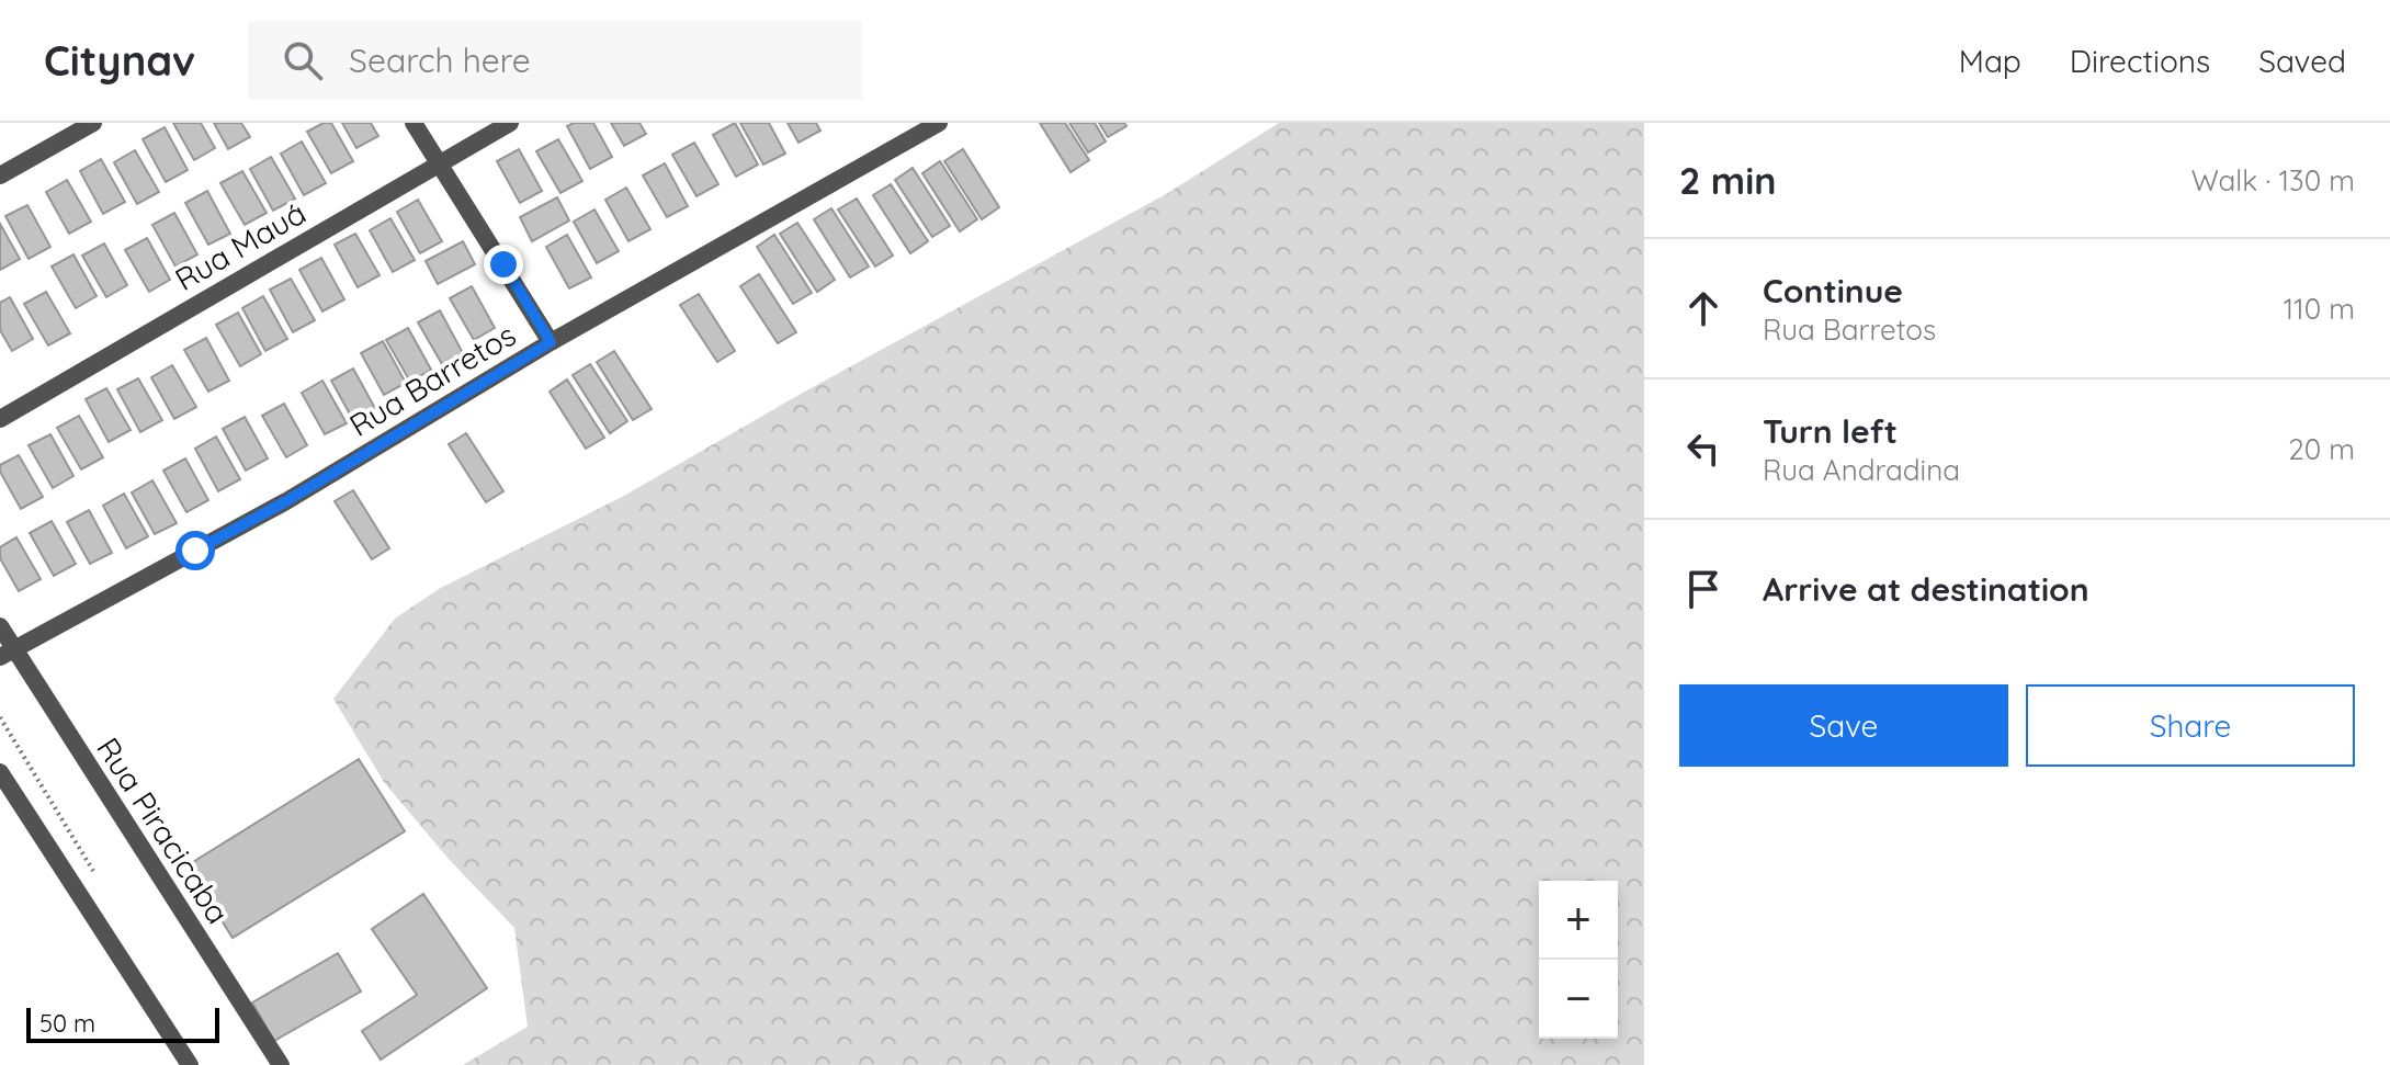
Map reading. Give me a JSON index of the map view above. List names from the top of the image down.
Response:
{
  "streets": {
    "street": ["Rua Mauá", "Rua Barretos", "Rua Piracicaba"]
  },
  "crossings": [
    ["Rua Barretos", "Rua Piracicaba"]
  ],
  "scale_bar": "50 m",
  "page": {
    "header": "Citynav",
    "search": "Search here",
    "nav": ["Map", "Directions", "Saved"],
    "heading": ["2 min", "Walk · 130 m"],
    "list": [
      ["Continue", "Rua Barretos", "110 m"],
      ["Turn left", "Rua Andradina", "20 m"],
      "Arrive at destination"
    ],
    "buttons": ["Save", "Share"],
    "map_buttons": ["+", "−"],
    "scale": "50 m"
  }
}
